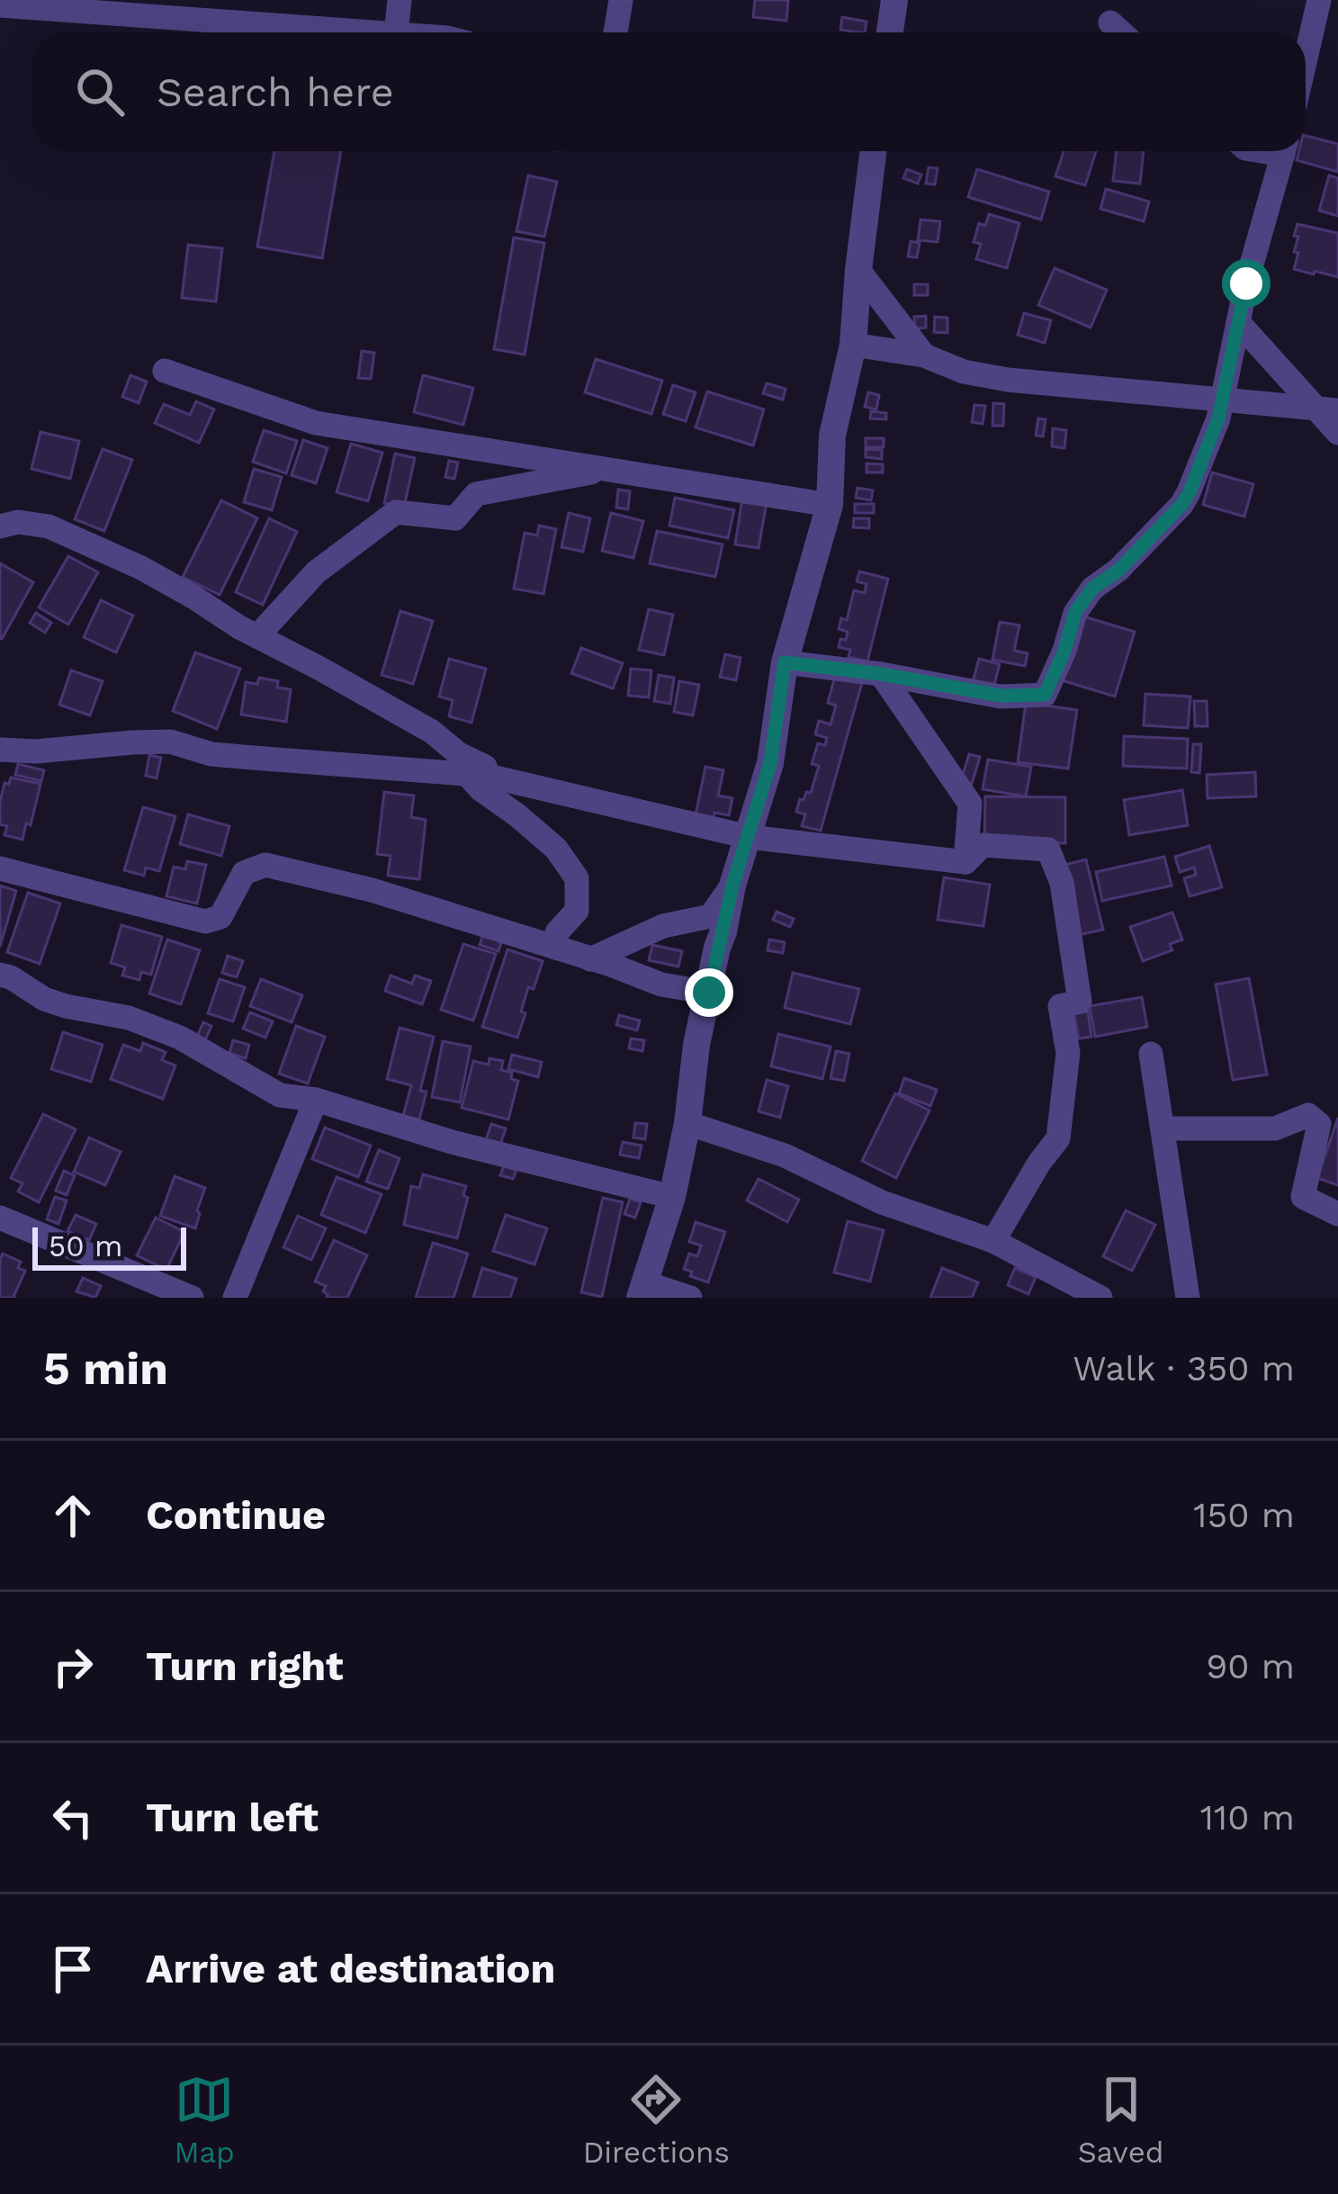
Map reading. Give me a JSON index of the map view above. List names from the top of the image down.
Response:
{
  "scale_bar": "50 m",
  "page": {
    "search": "Search here",
    "scale": "50 m",
    "heading": ["5 min", "Walk · 350 m"],
    "list": [
      ["Continue", "150 m"],
      ["Turn right", "90 m"],
      ["Turn left", "110 m"],
      "Arrive at destination"
    ],
    "nav": ["Map", "Directions", "Saved"]
  }
}
